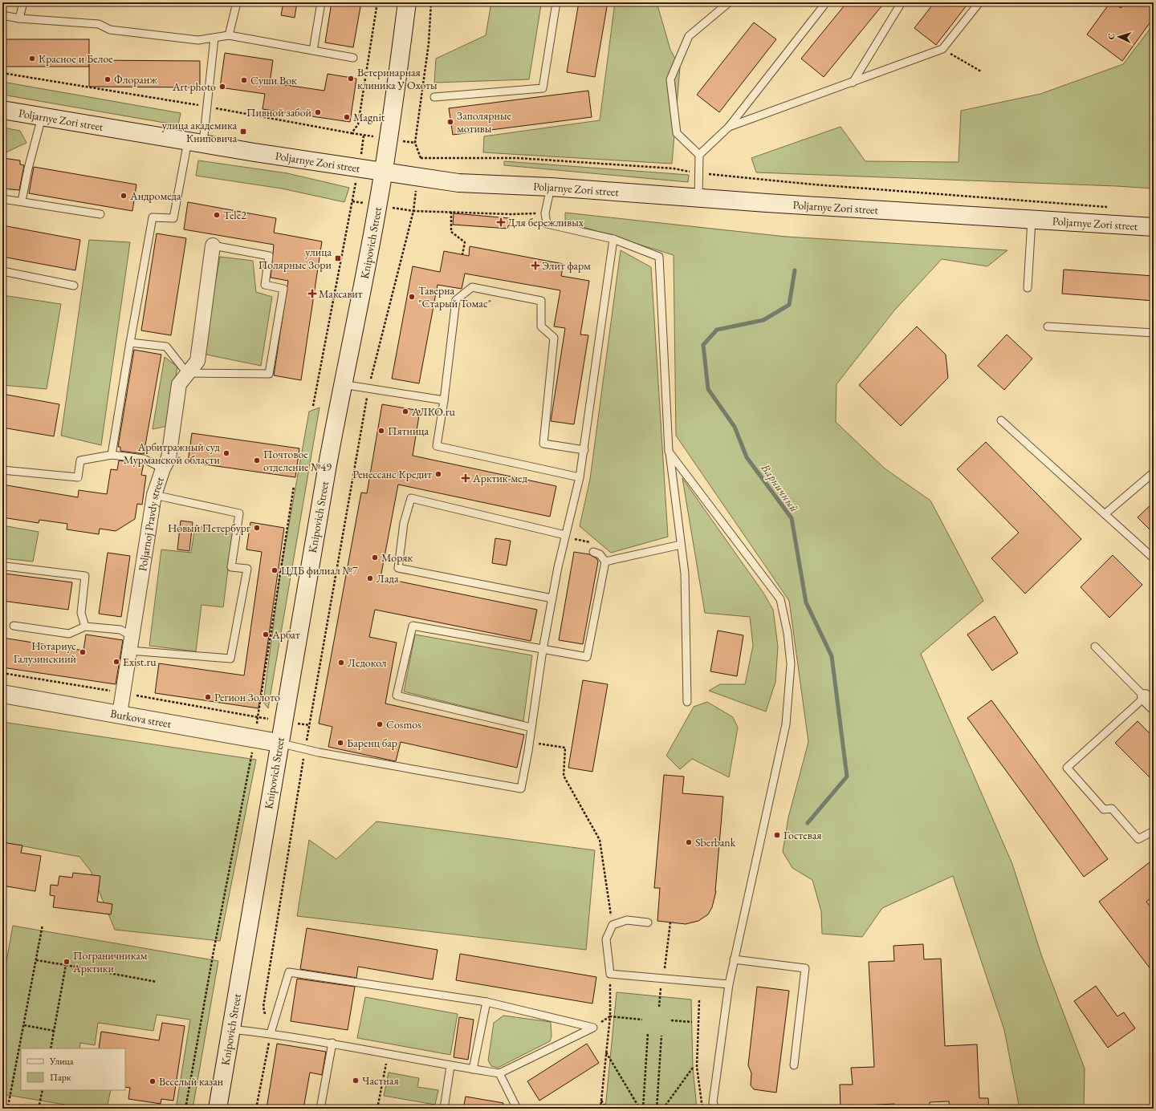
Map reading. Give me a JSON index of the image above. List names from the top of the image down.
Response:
{
  "streets": {
    "main road": ["Poljarnye Zori street", "Knipovich Street", "Burkova street"],
    "street": ["Poljarnoj Pravdy street"]
  },
  "crossings": [
    ["Poljarnye Zori street", "Knipovich Street"],
    ["Knipovich Street", "Burkova street"],
    ["Poljarnoj Pravdy street", "Burkova street"]
  ],
  "water": ["Варничный"],
  "places": {
    "other": [
      "Красное и Белое",
      "Ветеринарная клиника У Охоты",
      "Флоранж",
      "Суши Вок",
      "Art photo",
      "Пивной забой",
      "Magnit",
      "Заполярные мотивы",
      "Андромеда",
      "Tele2",
      "Таверна \"Старый Томас\"",
      "АЛКО.ru",
      "Пятница",
      "Арбитражный суд Мурманской области",
      "Почтовое отделение №49",
      "Ренессанс Кредит",
      "Новый Петербург",
      "Моряк",
      "ЦДБ филиал №7",
      "Лада",
      "Арбат",
      "Нотариус Галузинскиий",
      "Exist.ru",
      "Ледокол",
      "Регион Золото",
      "Cosmos",
      "Баренц бар",
      "Гостевая",
      "Sberbank",
      "Пограничникам Арктики",
      "Частная",
      "Веселый казан"
    ],
    "transit": ["улица академика Книповича", "улица Полярные Зори"],
    "health": [
      "Для бережливых",
      "Элит фарм",
      "Максавит",
      "Арктик-мед"
    ]
  },
  "legend": ["Улица", "Парк"],
  "north": "left"
}
